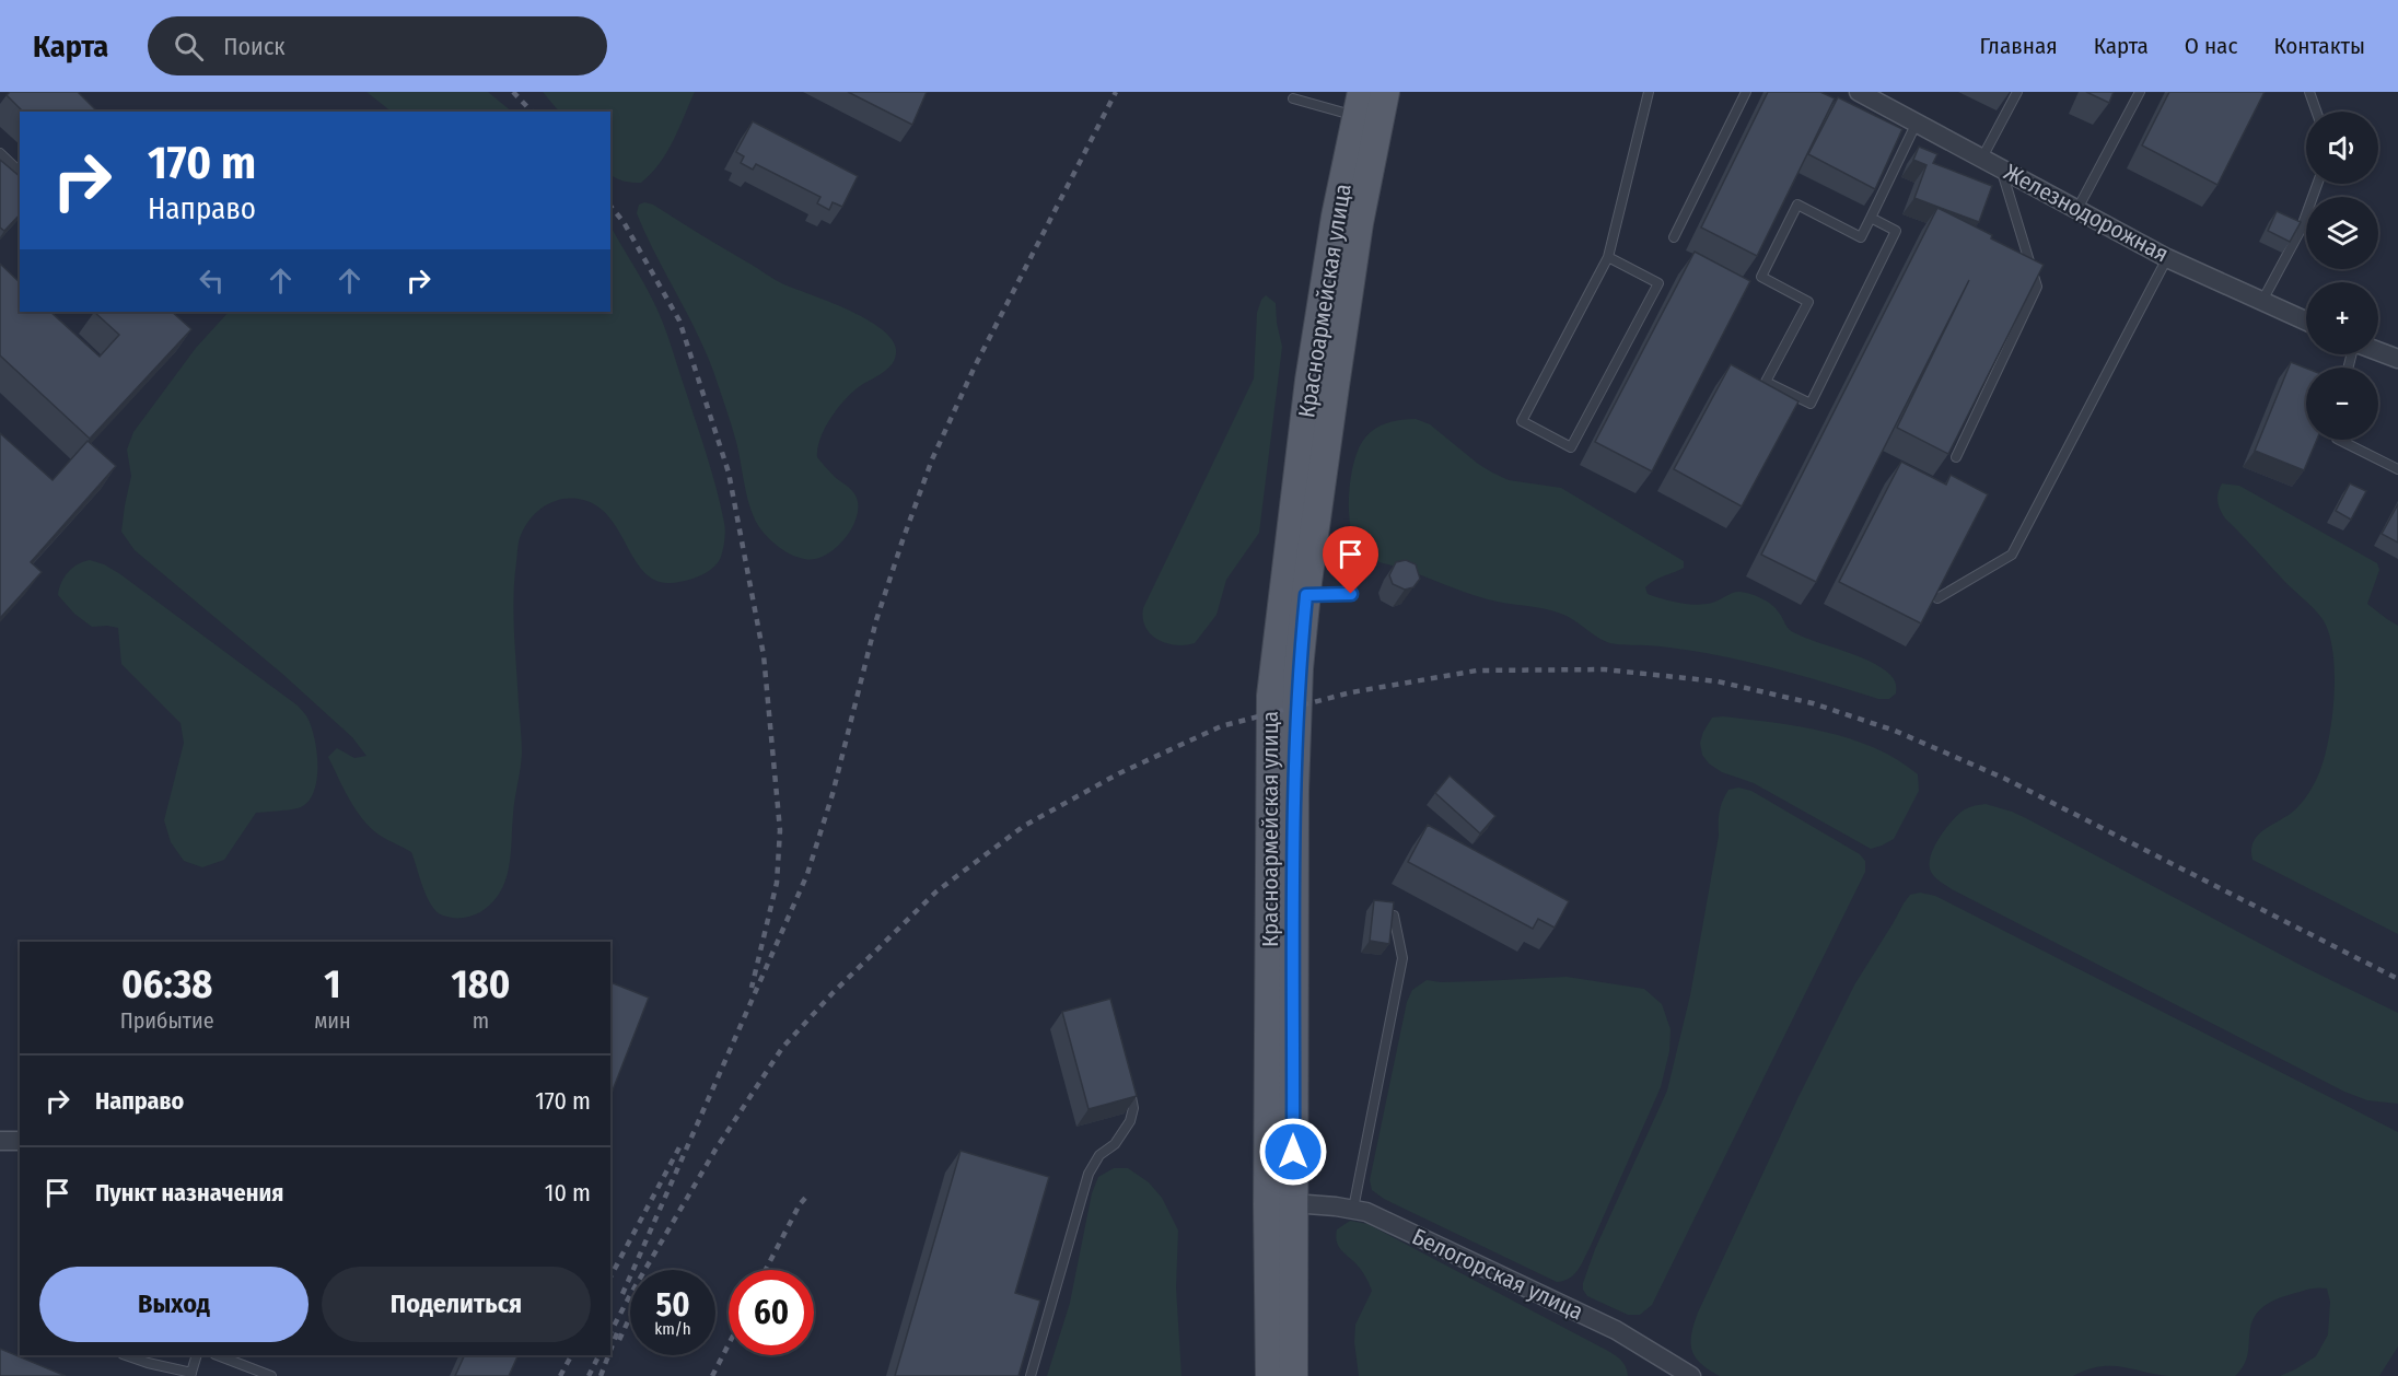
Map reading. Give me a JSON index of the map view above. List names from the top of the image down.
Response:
{
  "streets": {
    "main road": ["Красноармейская улица"],
    "street": ["Железнодорожная", "Белогорская улица"]
  },
  "crossings": [
    ["Красноармейская улица", "Белогорская улица"]
  ],
  "page": {
    "header": "Карта",
    "search": "Поиск",
    "nav": [
      "Главная",
      "Карта",
      "О нас",
      "Контакты"
    ],
    "map_buttons": ["+", "−"],
    "turn": ["170 m", "Направо"],
    "eta": [
      "06:38",
      "Прибытие",
      "1",
      "мин",
      "180",
      "m"
    ],
    "list": [
      {
        "name": "Направо",
        "value": "170 m"
      },
      {
        "name": "Пункт назначения",
        "value": "10 m"
      }
    ],
    "buttons": ["Выход", "Поделиться"],
    "speed": "50 km/h",
    "limit": "60"
  }
}
